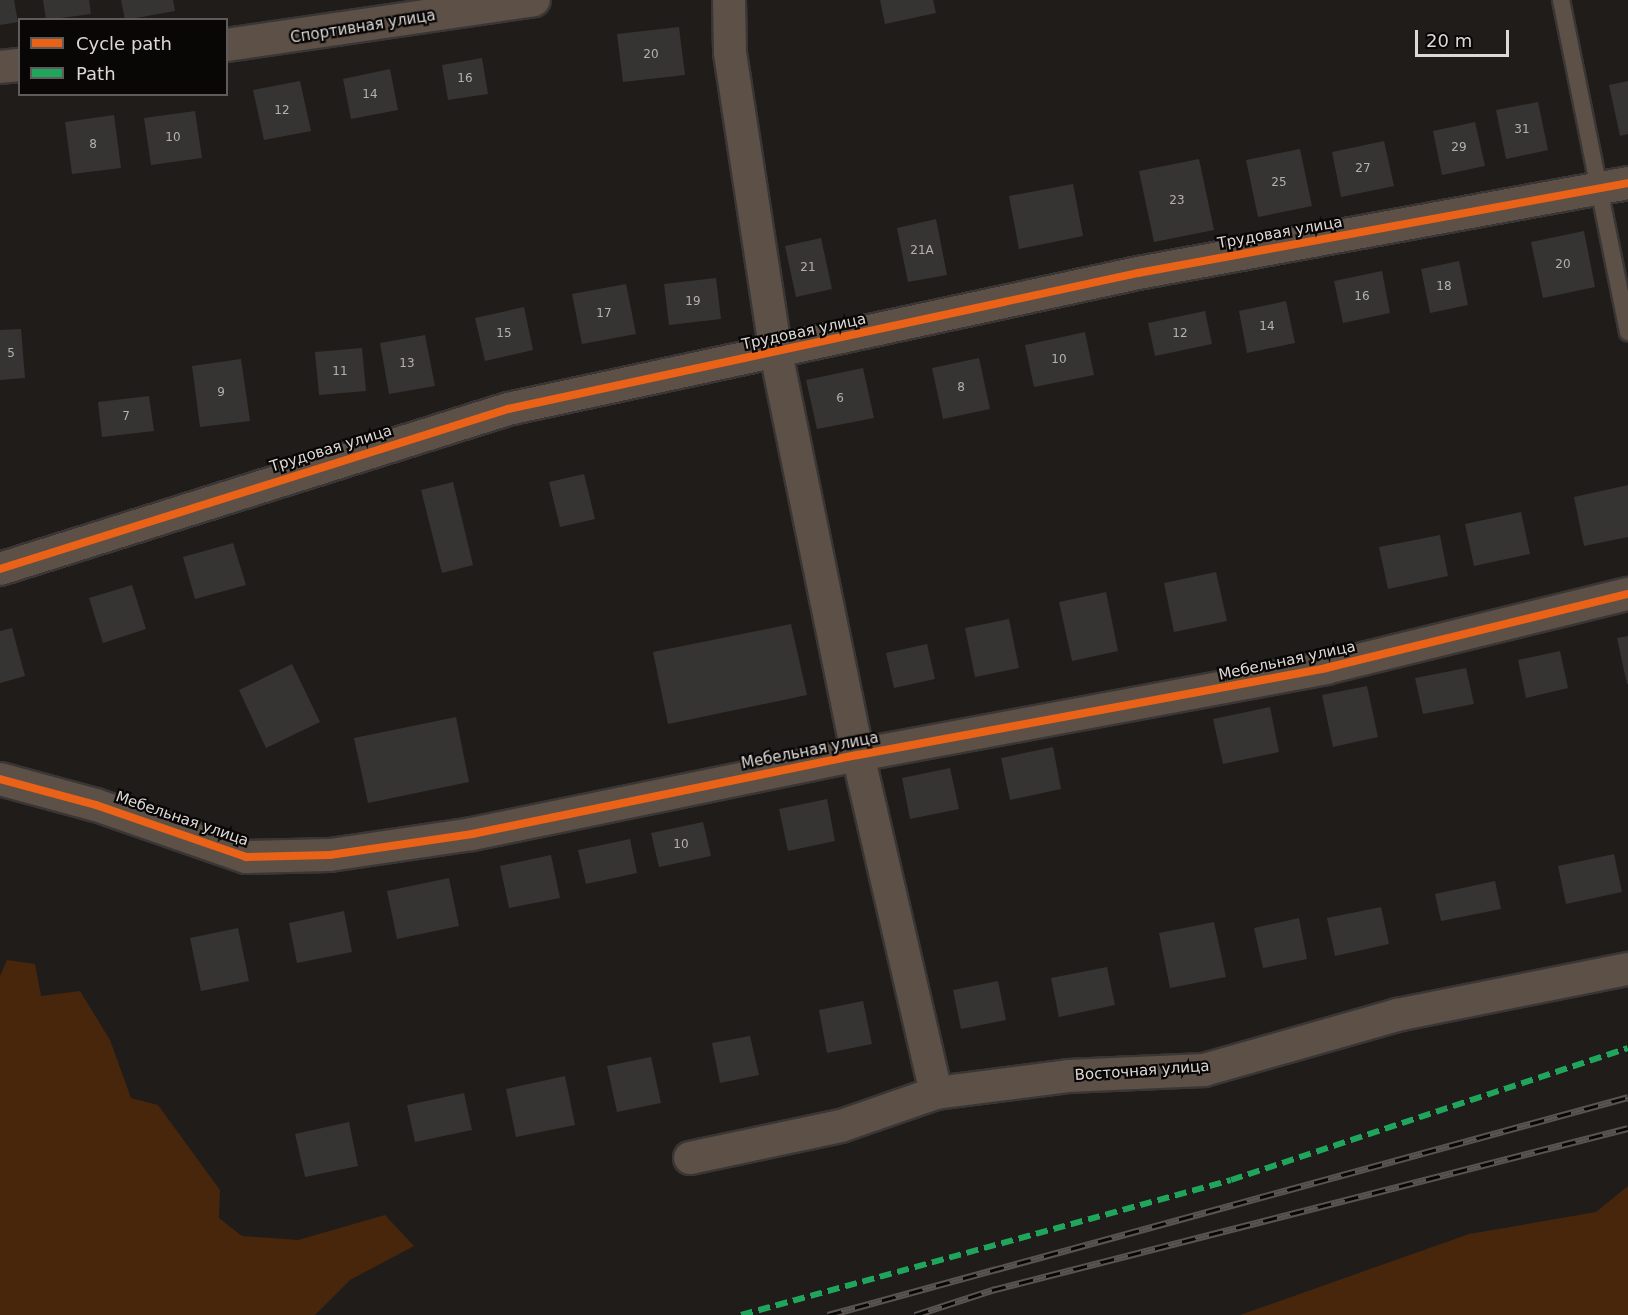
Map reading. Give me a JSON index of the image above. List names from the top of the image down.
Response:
{
  "streets": {
    "street": [
      "Спортивная улица",
      "Трудовая улица",
      "Мебельная улица",
      "Восточная улица"
    ]
  },
  "house_numbers": [
    "20",
    "16",
    "14",
    "12",
    "31",
    "10",
    "8",
    "29",
    "27",
    "25",
    "23",
    "21А",
    "20",
    "21",
    "18",
    "16",
    "19",
    "17",
    "14",
    "15",
    "12",
    "5",
    "10",
    "13",
    "11",
    "8",
    "9",
    "6",
    "7",
    "10"
  ],
  "legend": ["Cycle path", "Path"],
  "scale_bar": "20 m"
}
